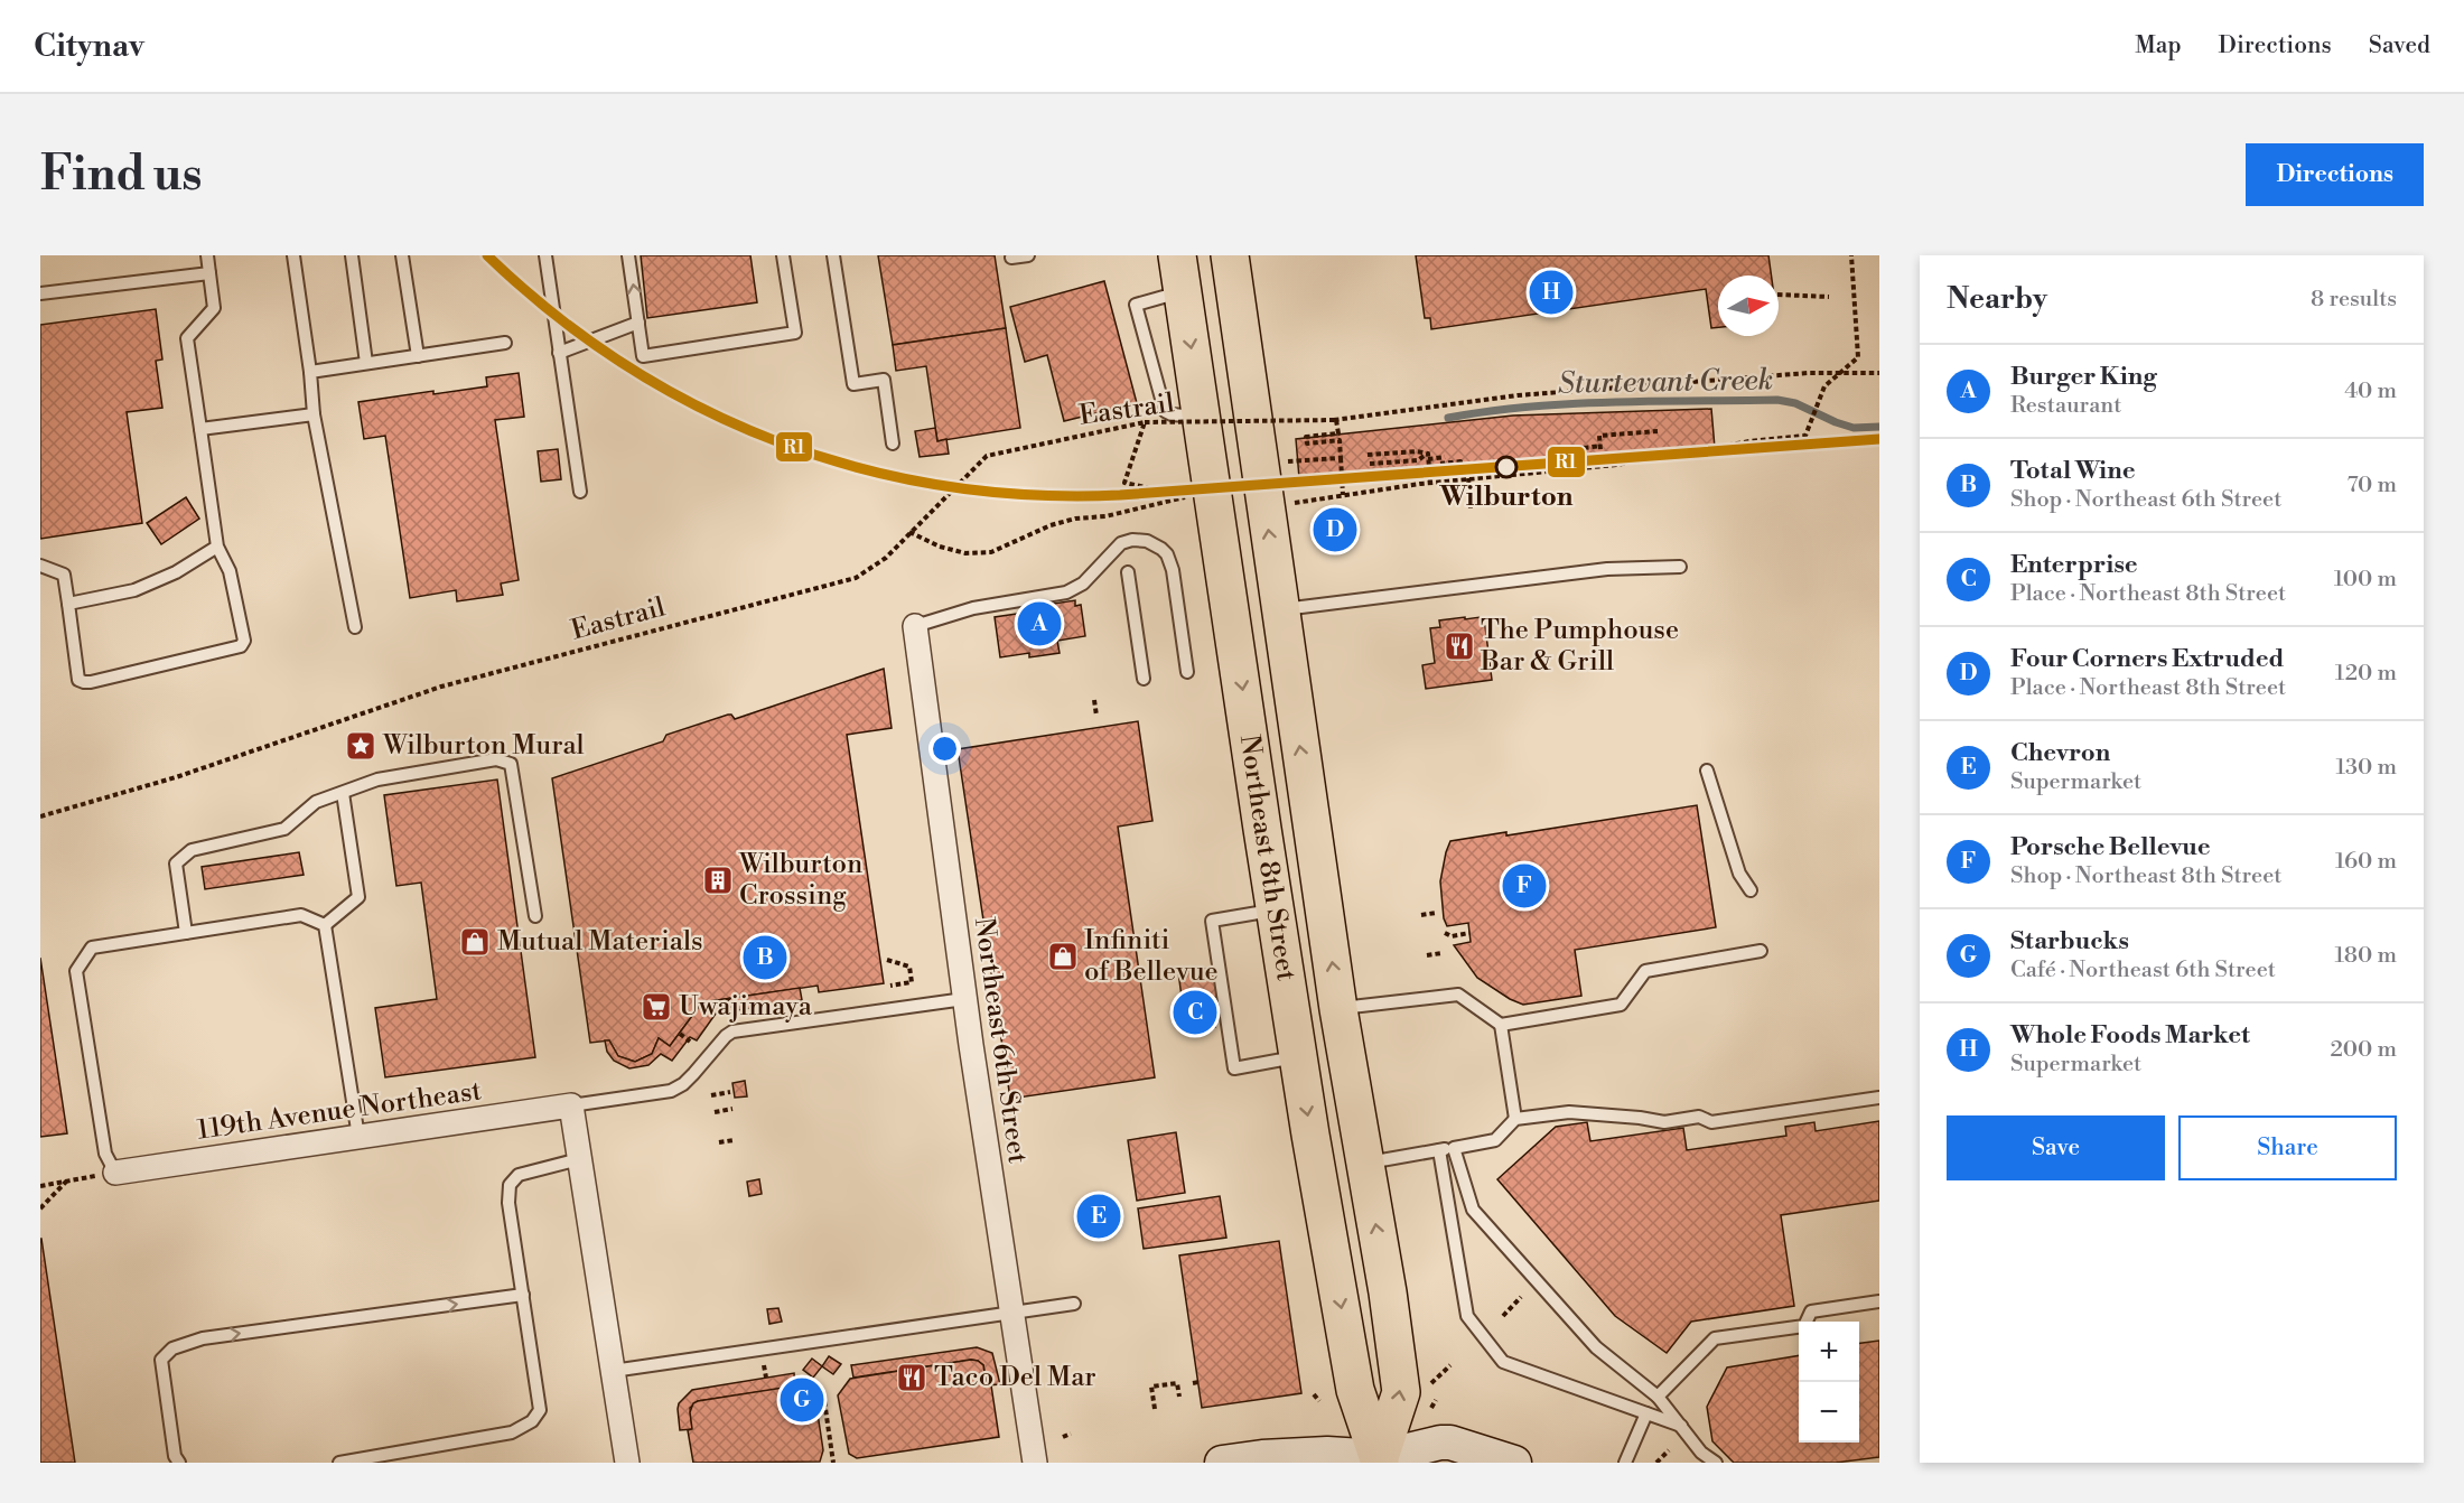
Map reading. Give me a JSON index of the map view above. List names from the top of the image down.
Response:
{
  "streets": {
    "main road": ["Northeast 8th Street"],
    "street": ["Northeast 6th Street", "119th Avenue Northeast"],
    "path": ["Eastrail"]
  },
  "water": ["Sturtevant Creek"],
  "places": {
    "other": ["Wilburton"],
    "restaurant": ["The Pumphouse Bar & Grill", "Taco Del Mar"],
    "place": ["Wilburton Mural"],
    "building": ["Wilburton Crossing"],
    "shop": ["Mutual Materials", "Infiniti of Bellevue"],
    "supermarket": ["Uwajimaya"]
  },
  "lines": ["transit line R1"],
  "north": "right",
  "page": {
    "header": "Citynav",
    "nav": ["Map", "Directions", "Saved"],
    "buttons": [
      "Directions",
      ["Save", "Share"]
    ],
    "title": "Find us",
    "heading": ["Nearby", "8 results"],
    "pins": [
      "H",
      "D",
      "A",
      "F",
      "B",
      "C",
      "E",
      "G"
    ],
    "list": [
      {
        "mark": "A",
        "name": "Burger King",
        "note": "Restaurant",
        "value": "40 m"
      },
      {
        "mark": "B",
        "name": "Total Wine",
        "note": "Shop · Northeast 6th Street",
        "value": "70 m"
      },
      {
        "mark": "C",
        "name": "Enterprise",
        "note": "Place · Northeast 8th Street",
        "value": "100 m"
      },
      {
        "mark": "D",
        "name": "Four Corners Extruded",
        "note": "Place · Northeast 8th Street",
        "value": "120 m"
      },
      {
        "mark": "E",
        "name": "Chevron",
        "note": "Supermarket",
        "value": "130 m"
      },
      {
        "mark": "F",
        "name": "Porsche Bellevue",
        "note": "Shop · Northeast 8th Street",
        "value": "160 m"
      },
      {
        "mark": "G",
        "name": "Starbucks",
        "note": "Café · Northeast 6th Street",
        "value": "180 m"
      },
      {
        "mark": "H",
        "name": "Whole Foods Market",
        "note": "Supermarket",
        "value": "200 m"
      }
    ],
    "map_buttons": ["+", "−"]
  }
}
